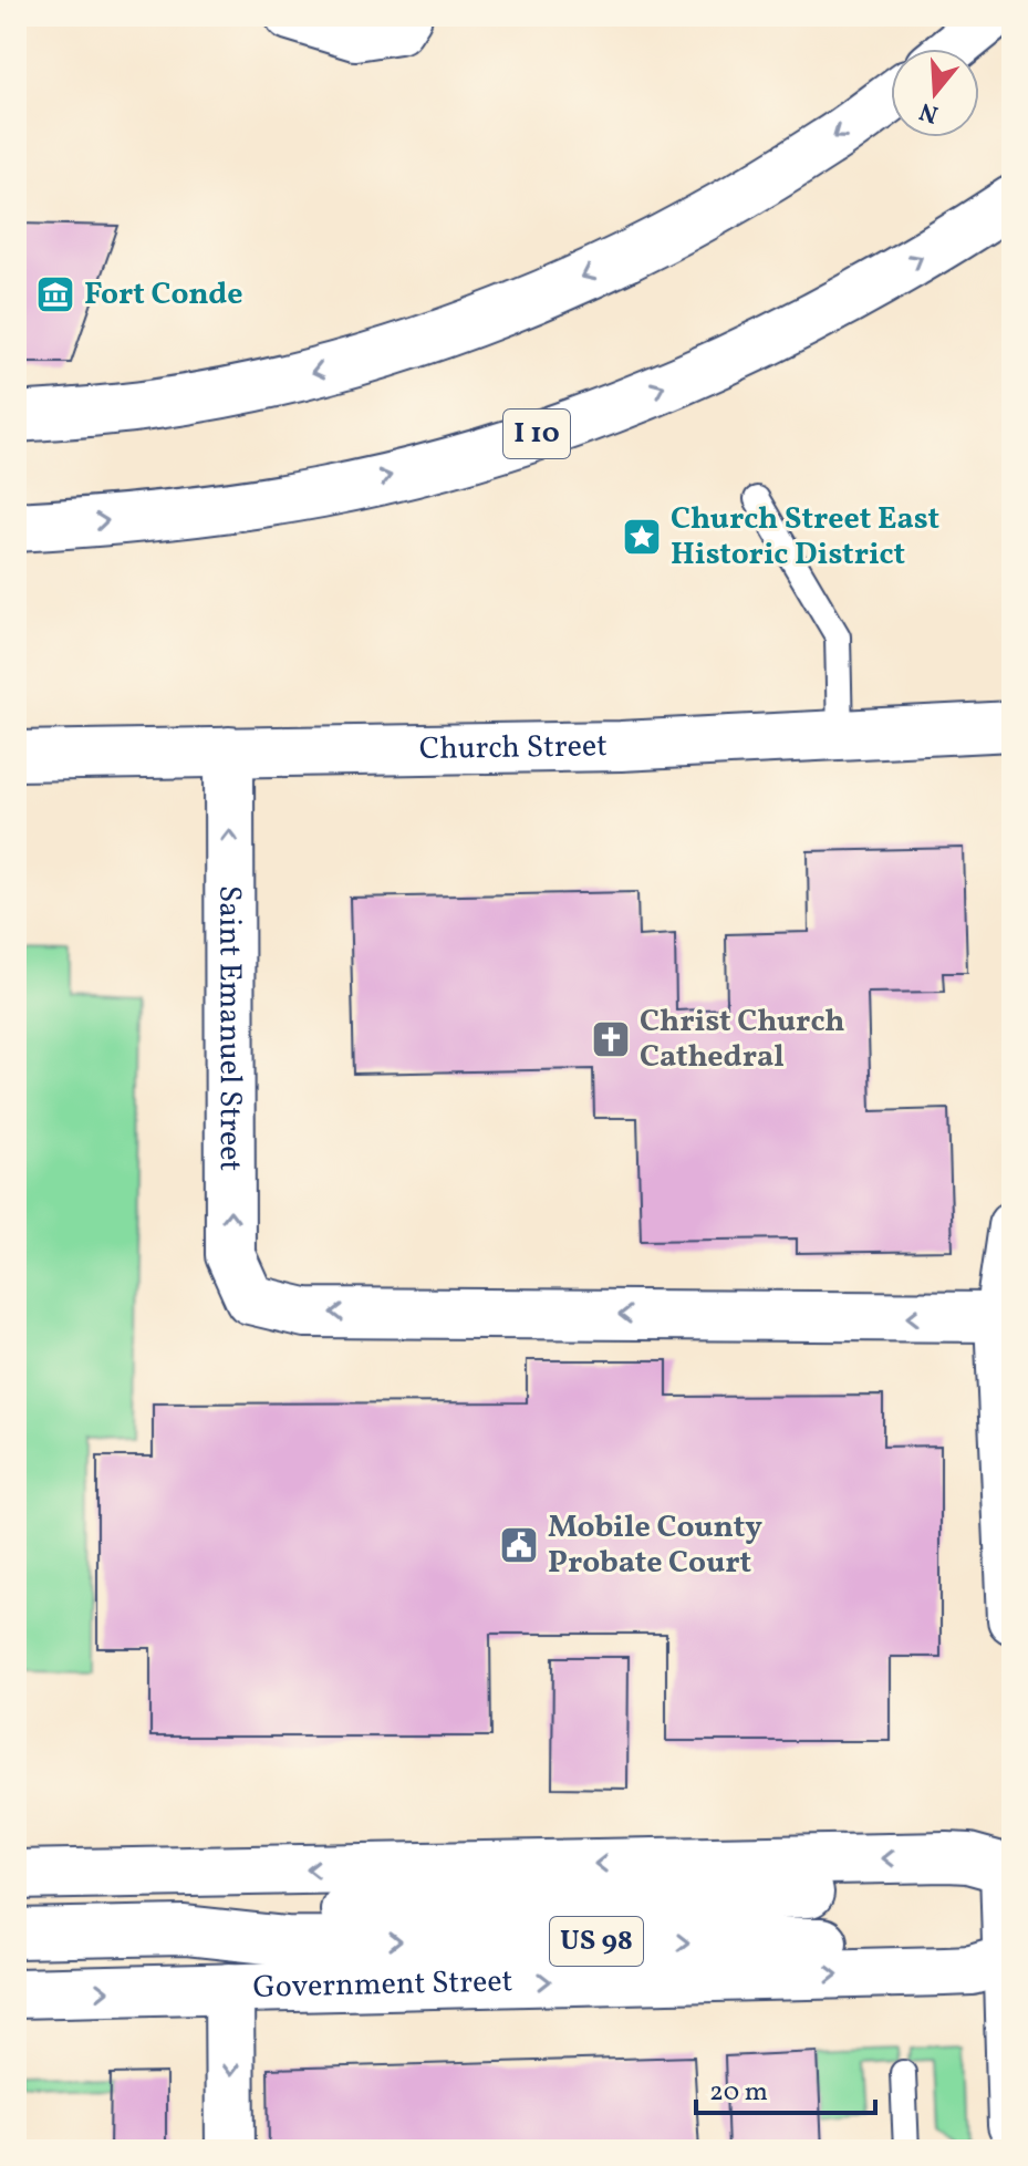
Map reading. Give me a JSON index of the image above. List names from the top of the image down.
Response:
{
  "streets": {
    "main road": [
      "I 10",
      "Church Street",
      "Saint Emanuel Street",
      "US 98",
      "Government Street"
    ]
  },
  "crossings": [
    ["Church Street", "Saint Emanuel Street"]
  ],
  "places": {
    "museum": ["Fort Conde"],
    "place": ["Church Street East Historic District"],
    "church": ["Christ Church Cathedral"],
    "public building": ["Mobile County Probate Court"]
  },
  "scale_bar": "20 m",
  "north": "bottom"
}
